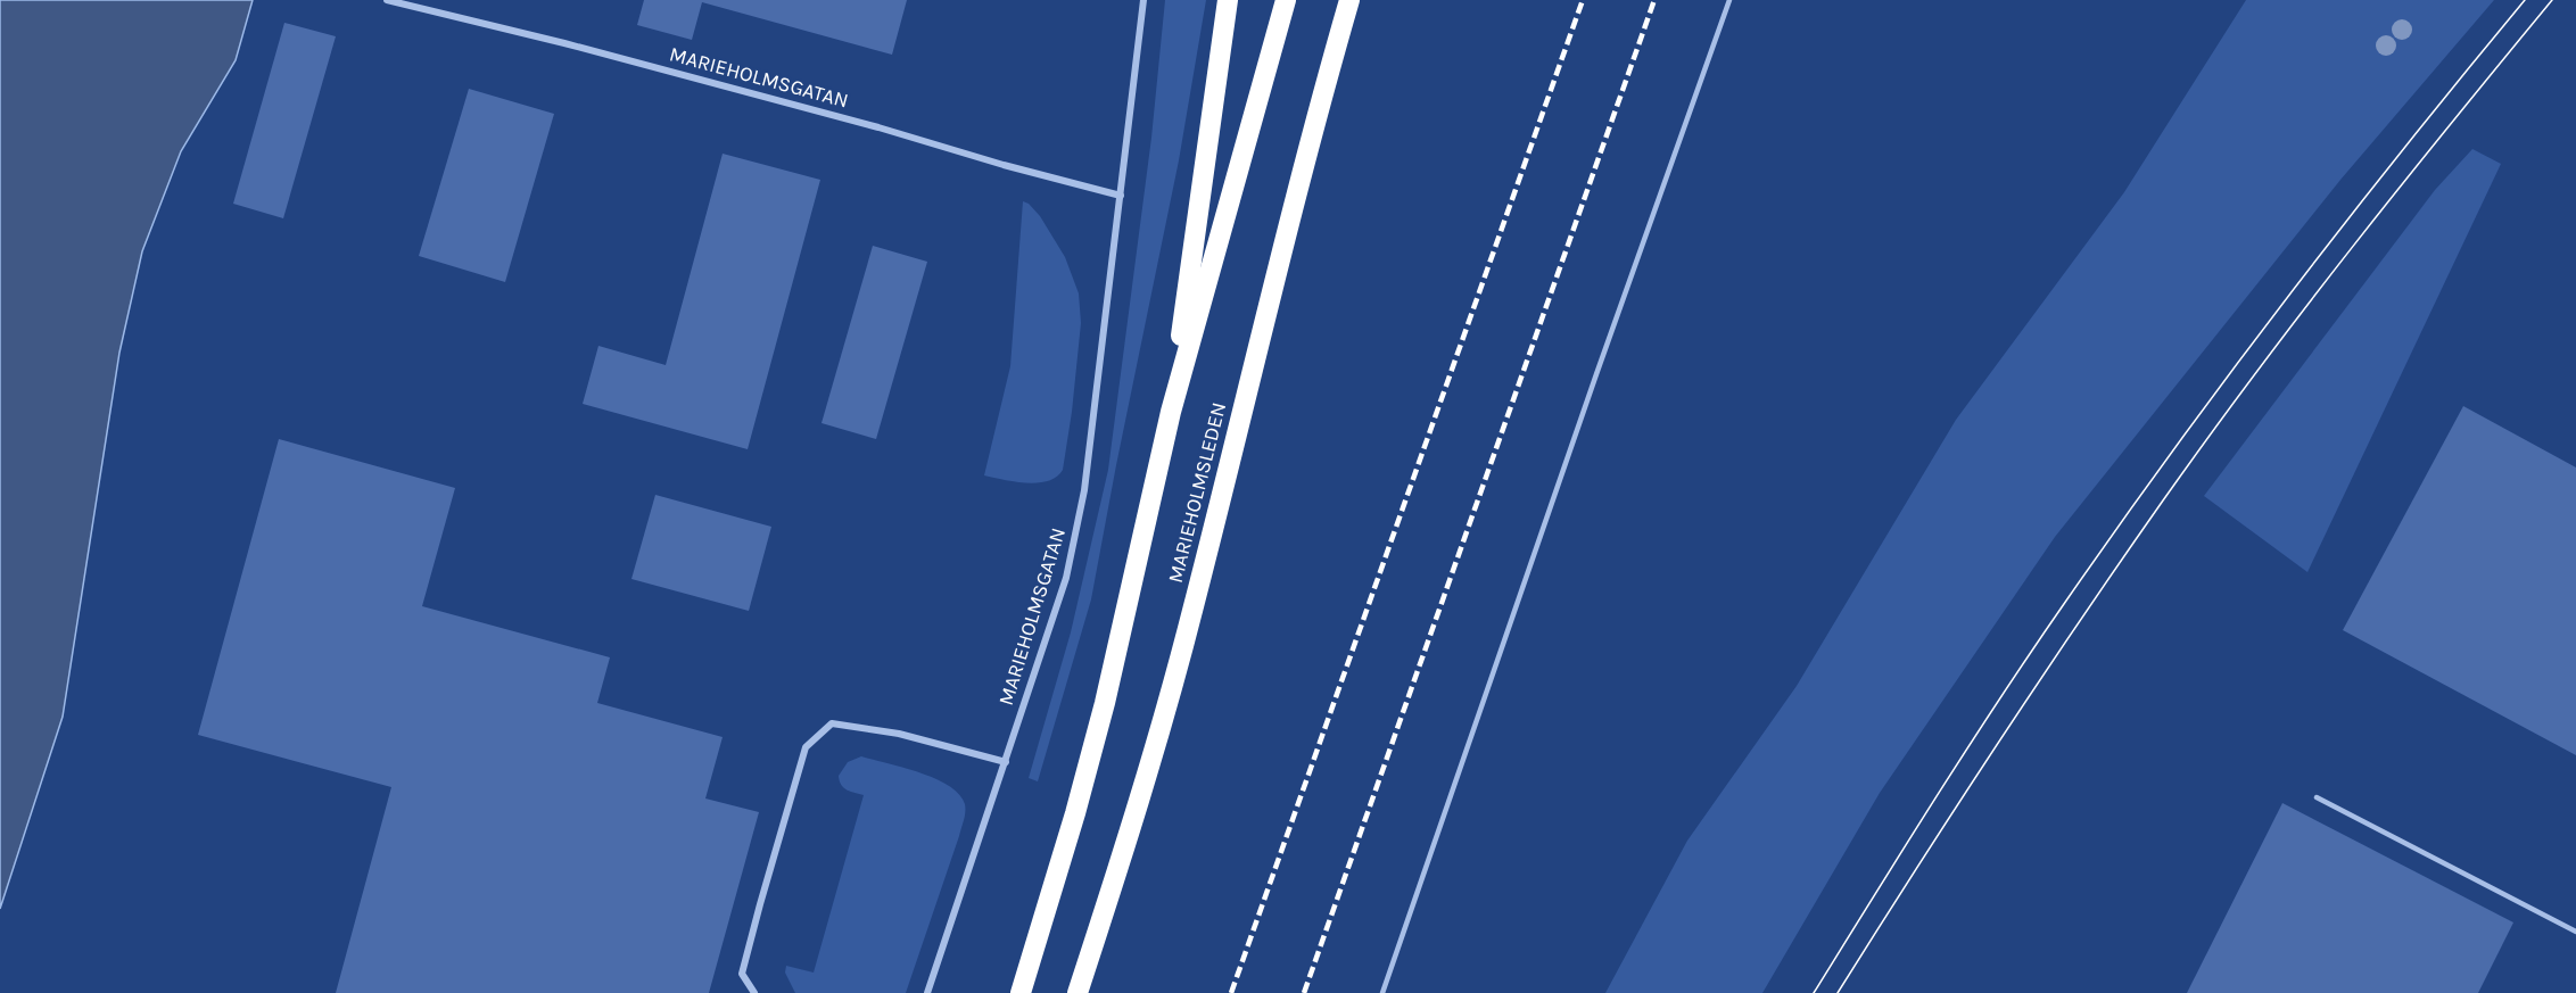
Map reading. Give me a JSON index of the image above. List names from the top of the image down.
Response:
{
  "streets": {
    "highway": ["MARIEHOLMSLEDEN"],
    "street": ["MARIEHOLMSGATAN"]
  }
}
